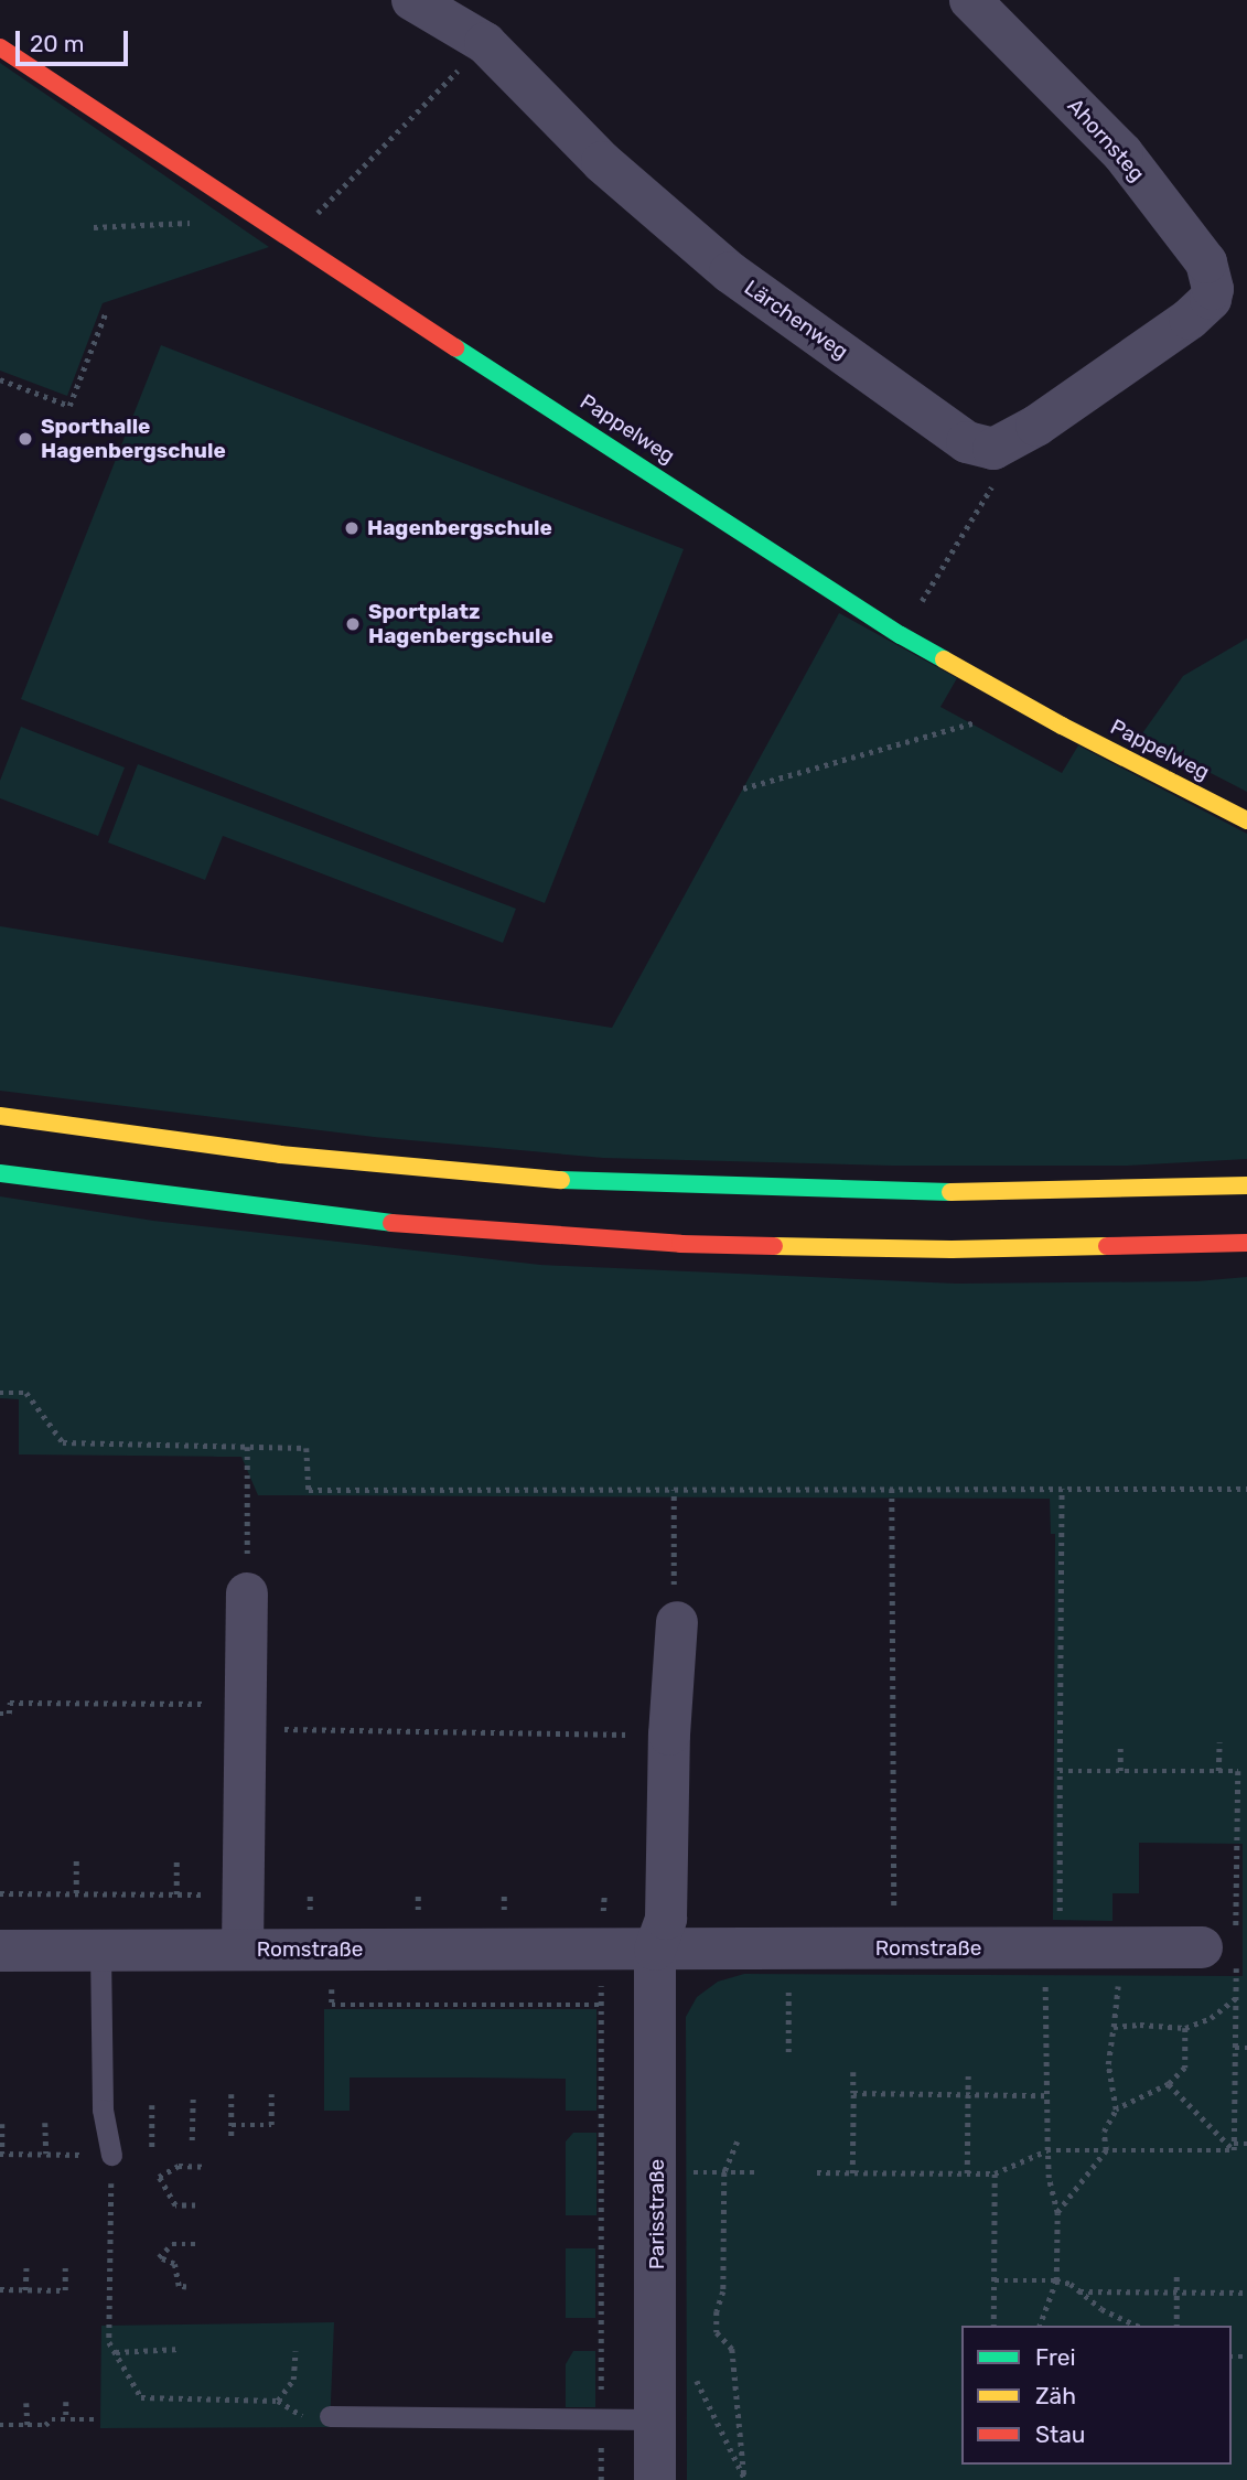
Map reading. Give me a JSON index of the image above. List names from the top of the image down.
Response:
{
  "streets": {
    "main road": ["Pappelweg"],
    "street": [
      "Ahornsteg",
      "Lärchenweg",
      "Romstraße",
      "Parisstraße"
    ]
  },
  "crossings": [
    ["Ahornsteg", "Lärchenweg"],
    ["Romstraße", "Parisstraße"]
  ],
  "places": ["Sporthalle Hagenbergschule", "Hagenbergschule", "Sportplatz Hagenbergschule"],
  "legend": ["Frei", "Zäh", "Stau"],
  "scale_bar": "20 m"
}
